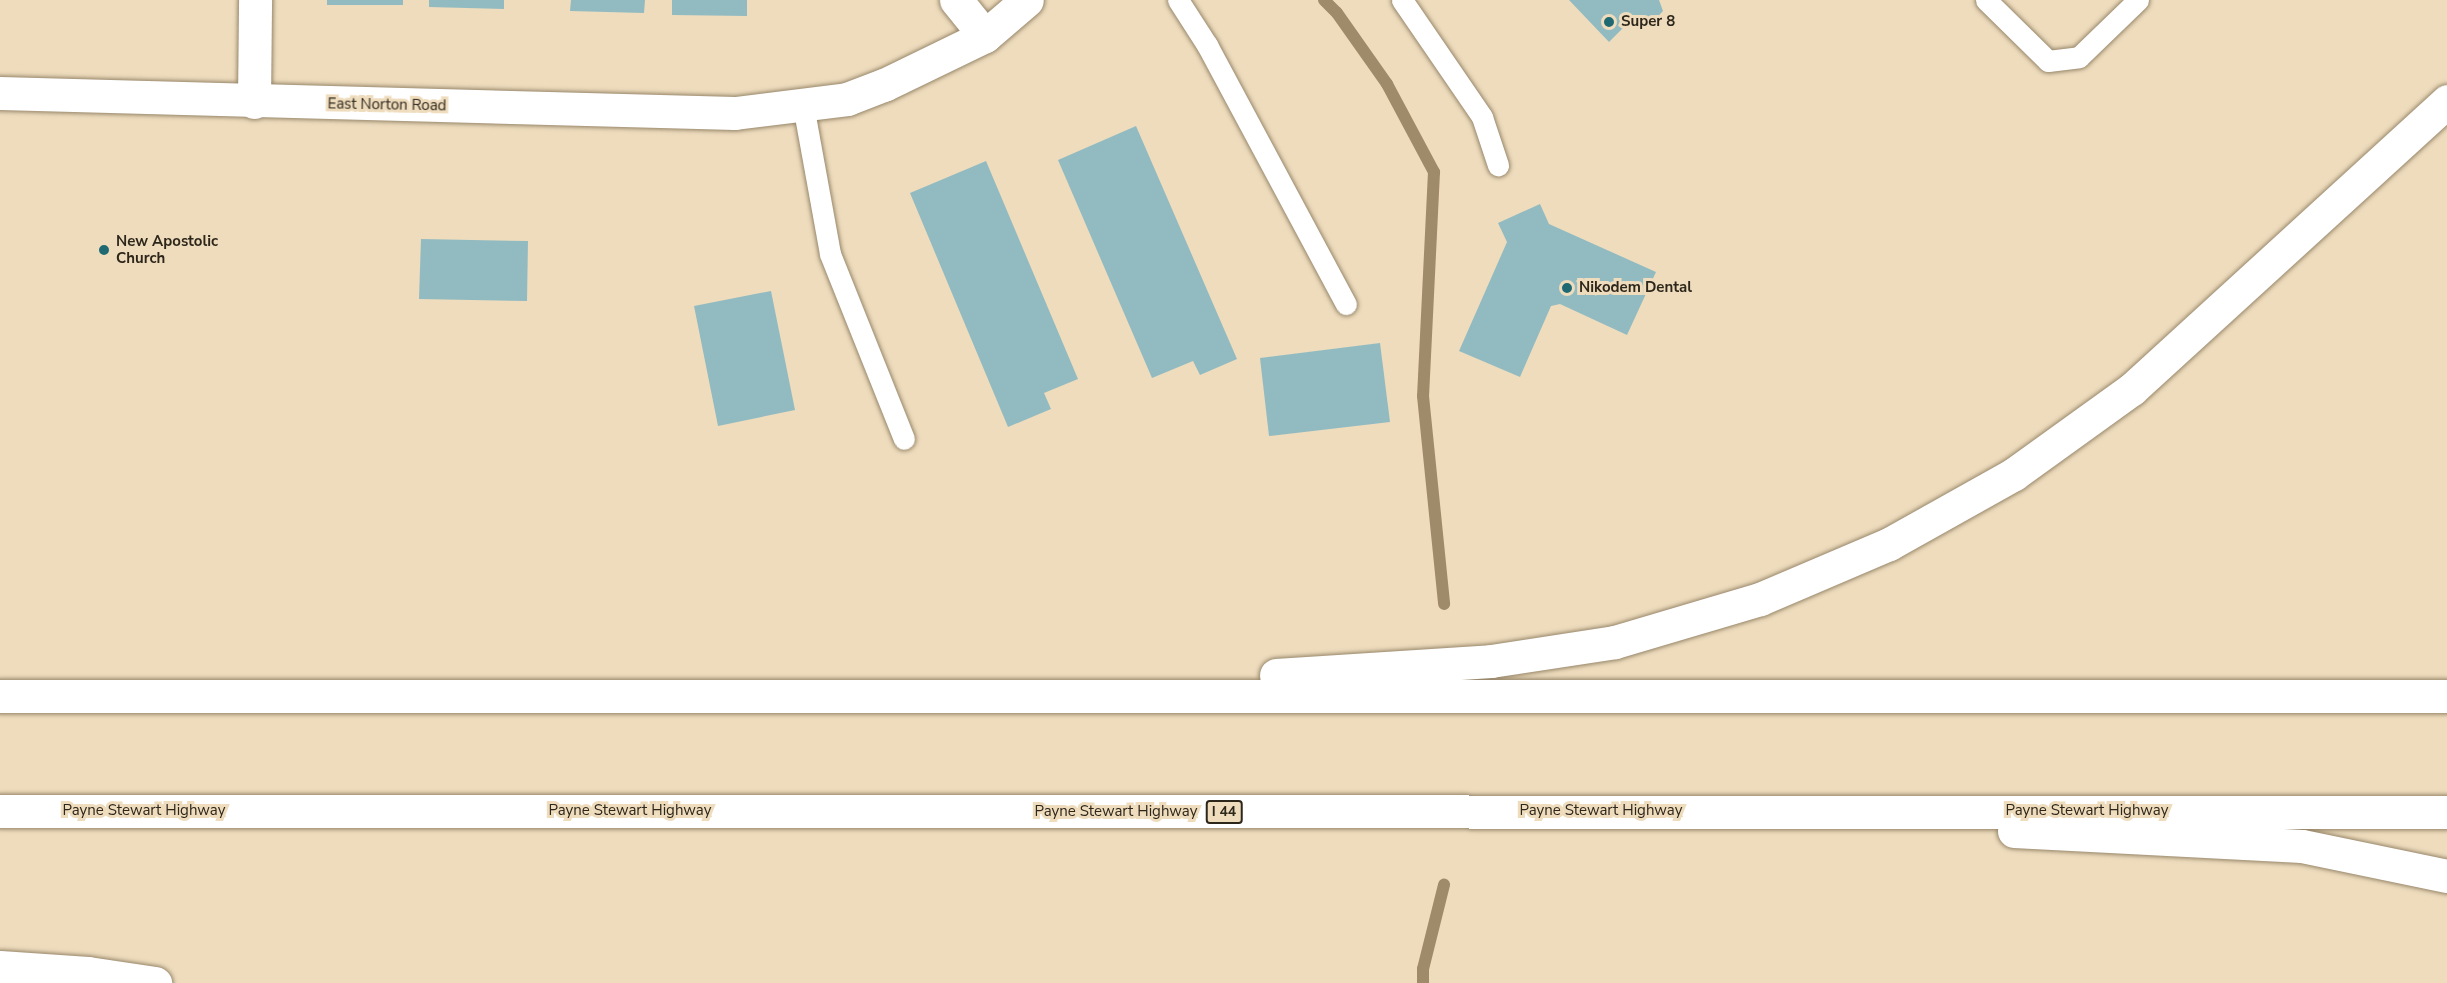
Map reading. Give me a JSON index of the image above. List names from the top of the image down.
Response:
{
  "streets": {
    "main road": ["East Norton Road", "Payne Stewart Highway", "I 44"]
  },
  "places": ["Super 8", "New Apostolic Church", "Nikodem Dental"]
}
